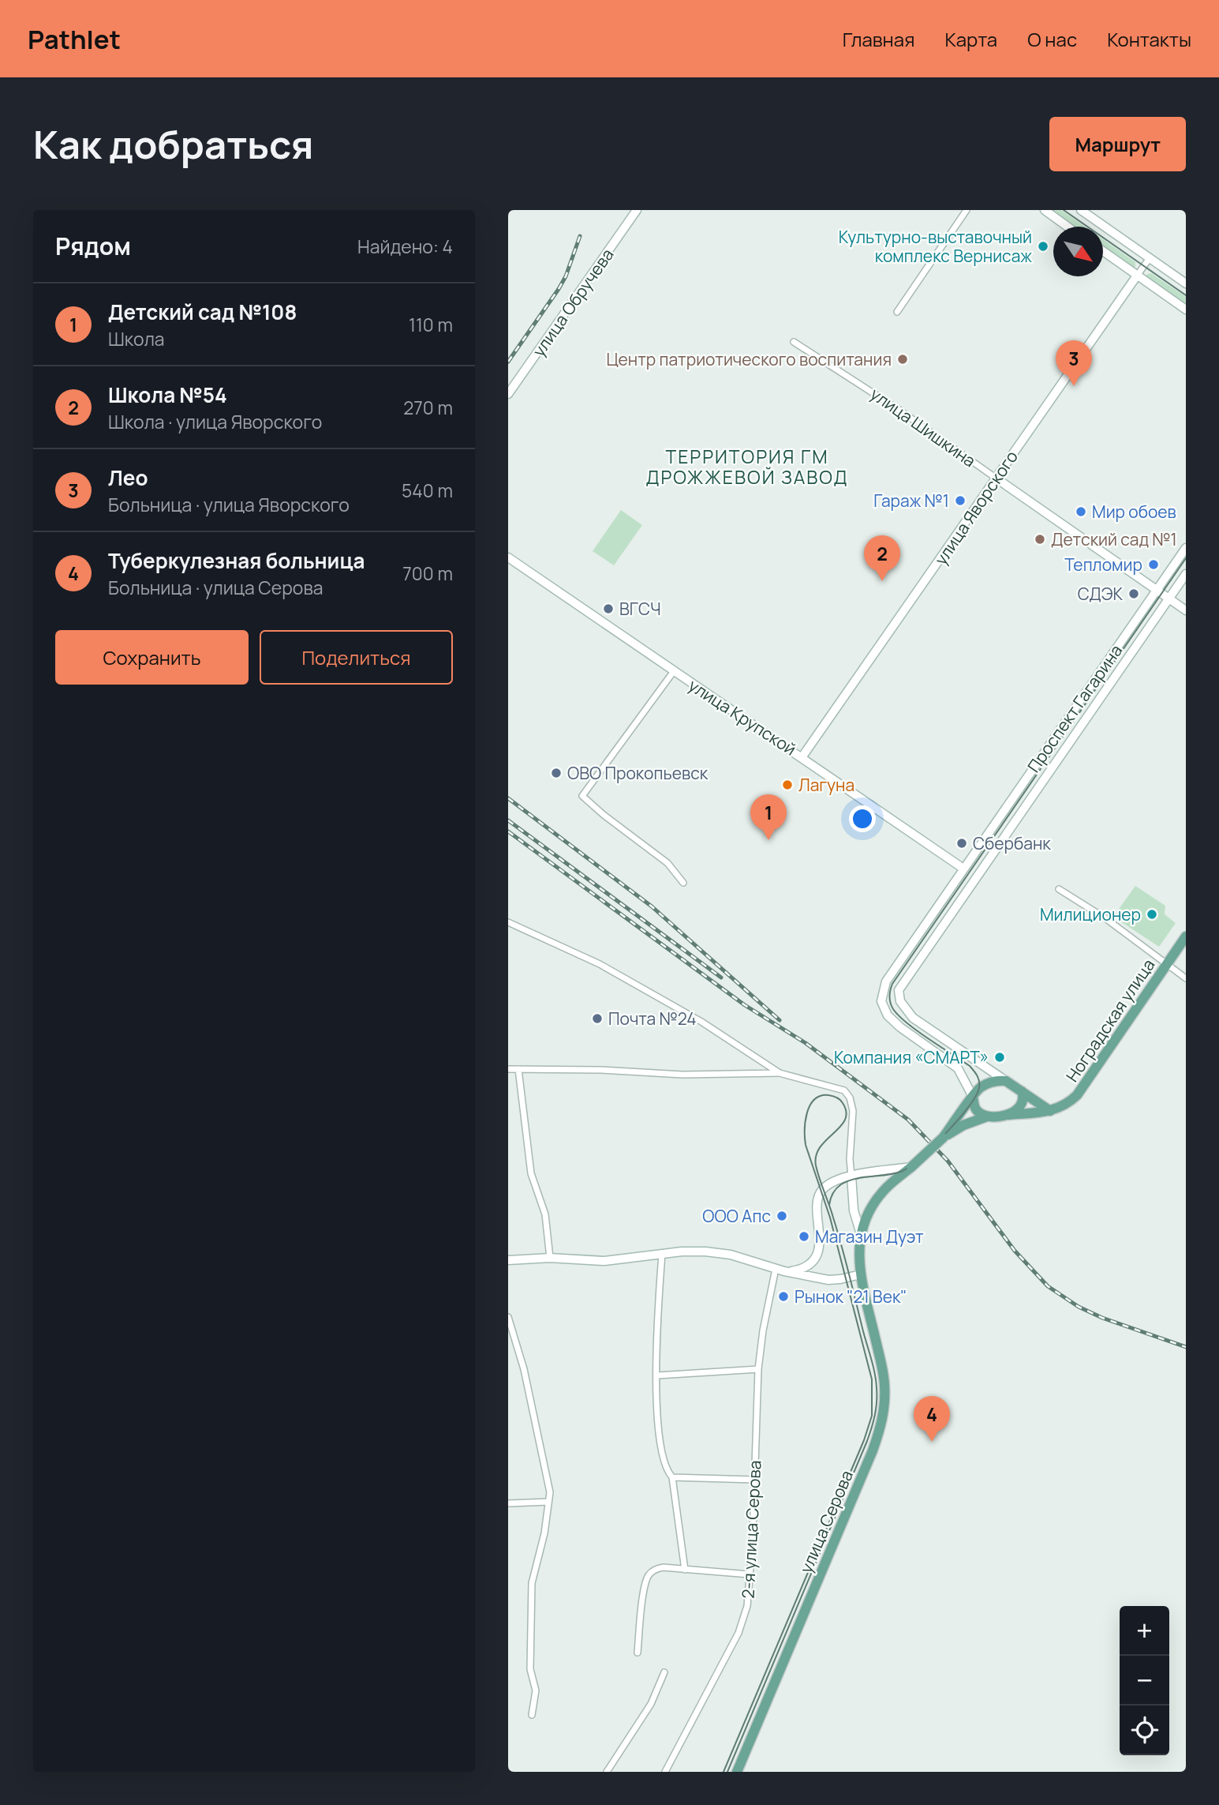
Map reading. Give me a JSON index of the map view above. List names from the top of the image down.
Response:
{
  "streets": {
    "main road": [
      "улица Обручева",
      "улица Шишкина",
      "улица Яворского",
      "Проспект Гагарина",
      "улица Крупской",
      "Ноградская улица",
      "улица Серова"
    ],
    "street": ["2-я улица Серова"]
  },
  "crossings": [
    ["улица Шишкина", "улица Яворского"],
    ["улица Шишкина", "Проспект Гагарина"],
    ["улица Яворского", "улица Крупской"],
    ["Проспект Гагарина", "улица Крупской"]
  ],
  "districts": ["ТЕРРИТОРИЯ ГМ ДРОЖЖЕВОЙ ЗАВОД"],
  "places": [
    "Культурно-выставочный комплекс Вернисаж",
    "Центр патриотического воспитания",
    "Гараж №1",
    "Мир обоев",
    "Детский сад №1",
    "Тепломир",
    "СДЭК",
    "ВГСЧ",
    "ОВО Прокопьевск",
    "Лагуна",
    "Сбербанк",
    "Милиционер",
    "Почта №24",
    "Компания «СМАРТ»",
    "ООО Апс",
    "Магазин Дуэт",
    "Рынок \"21 Век\""
  ],
  "north": "bottom right",
  "page": {
    "header": "Pathlet",
    "nav": [
      "Главная",
      "Карта",
      "О нас",
      "Контакты"
    ],
    "buttons": [
      "Маршрут",
      ["Сохранить", "Поделиться"]
    ],
    "title": "Как добраться",
    "heading": ["Рядом", "Найдено: 4"],
    "list": [
      {
        "mark": "1",
        "name": "Детский сад №108",
        "note": "Школа",
        "value": "110 m"
      },
      {
        "mark": "2",
        "name": "Школа №54",
        "note": "Школа · улица Яворского",
        "value": "270 m"
      },
      {
        "mark": "3",
        "name": "Лео",
        "note": "Больница · улица Яворского",
        "value": "540 m"
      },
      {
        "mark": "4",
        "name": "Туберкулезная больница",
        "note": "Больница · улица Серова",
        "value": "700 m"
      }
    ],
    "pins": [
      "3",
      "2",
      "1",
      "4"
    ],
    "map_buttons": ["+", "−"]
  }
}
